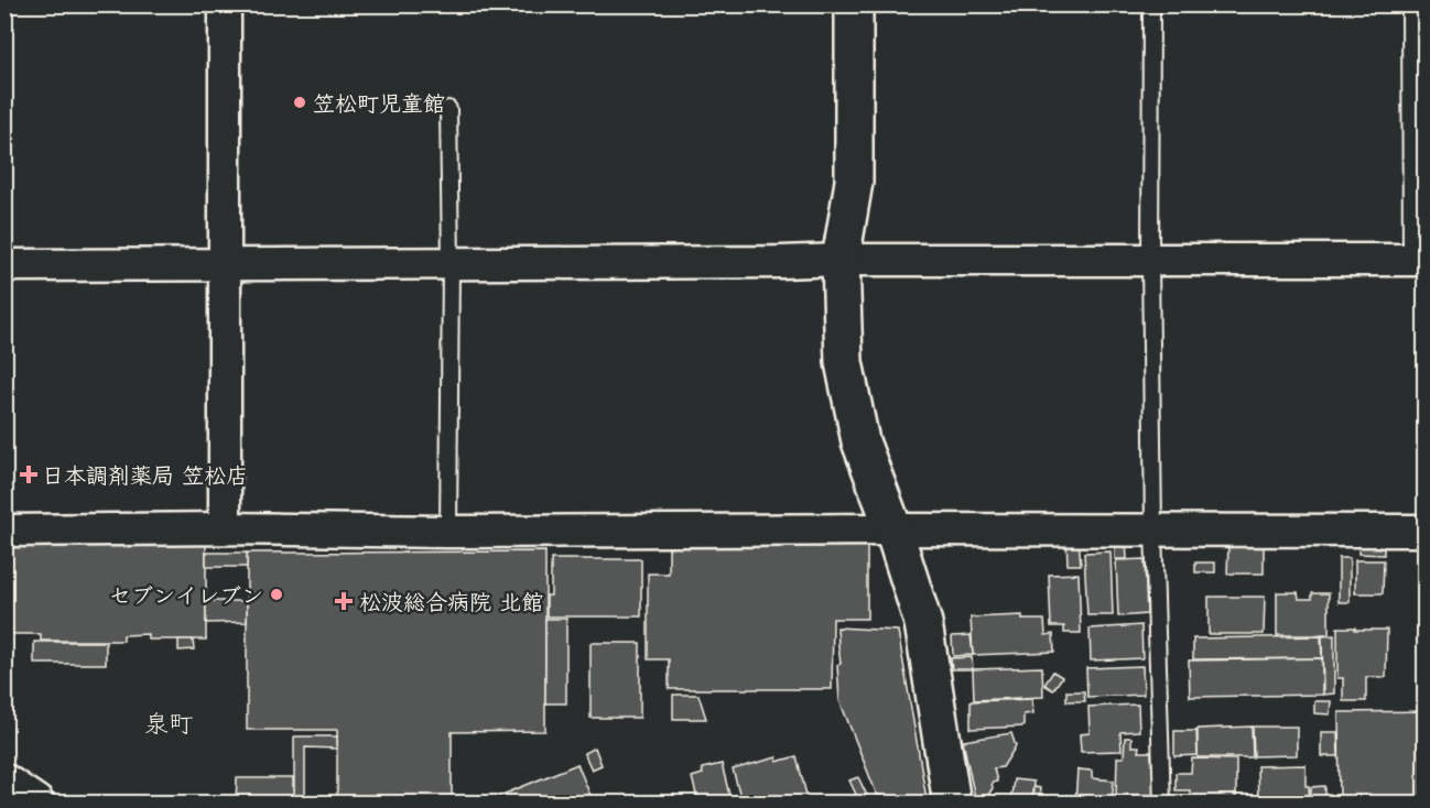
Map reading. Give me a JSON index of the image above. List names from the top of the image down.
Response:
{
  "districts": ["泉町"],
  "places": {
    "other": ["笠松町児童館", "セブンイレブン"],
    "health": ["日本調剤薬局 笠松店", "松波総合病院 北館"]
  }
}
